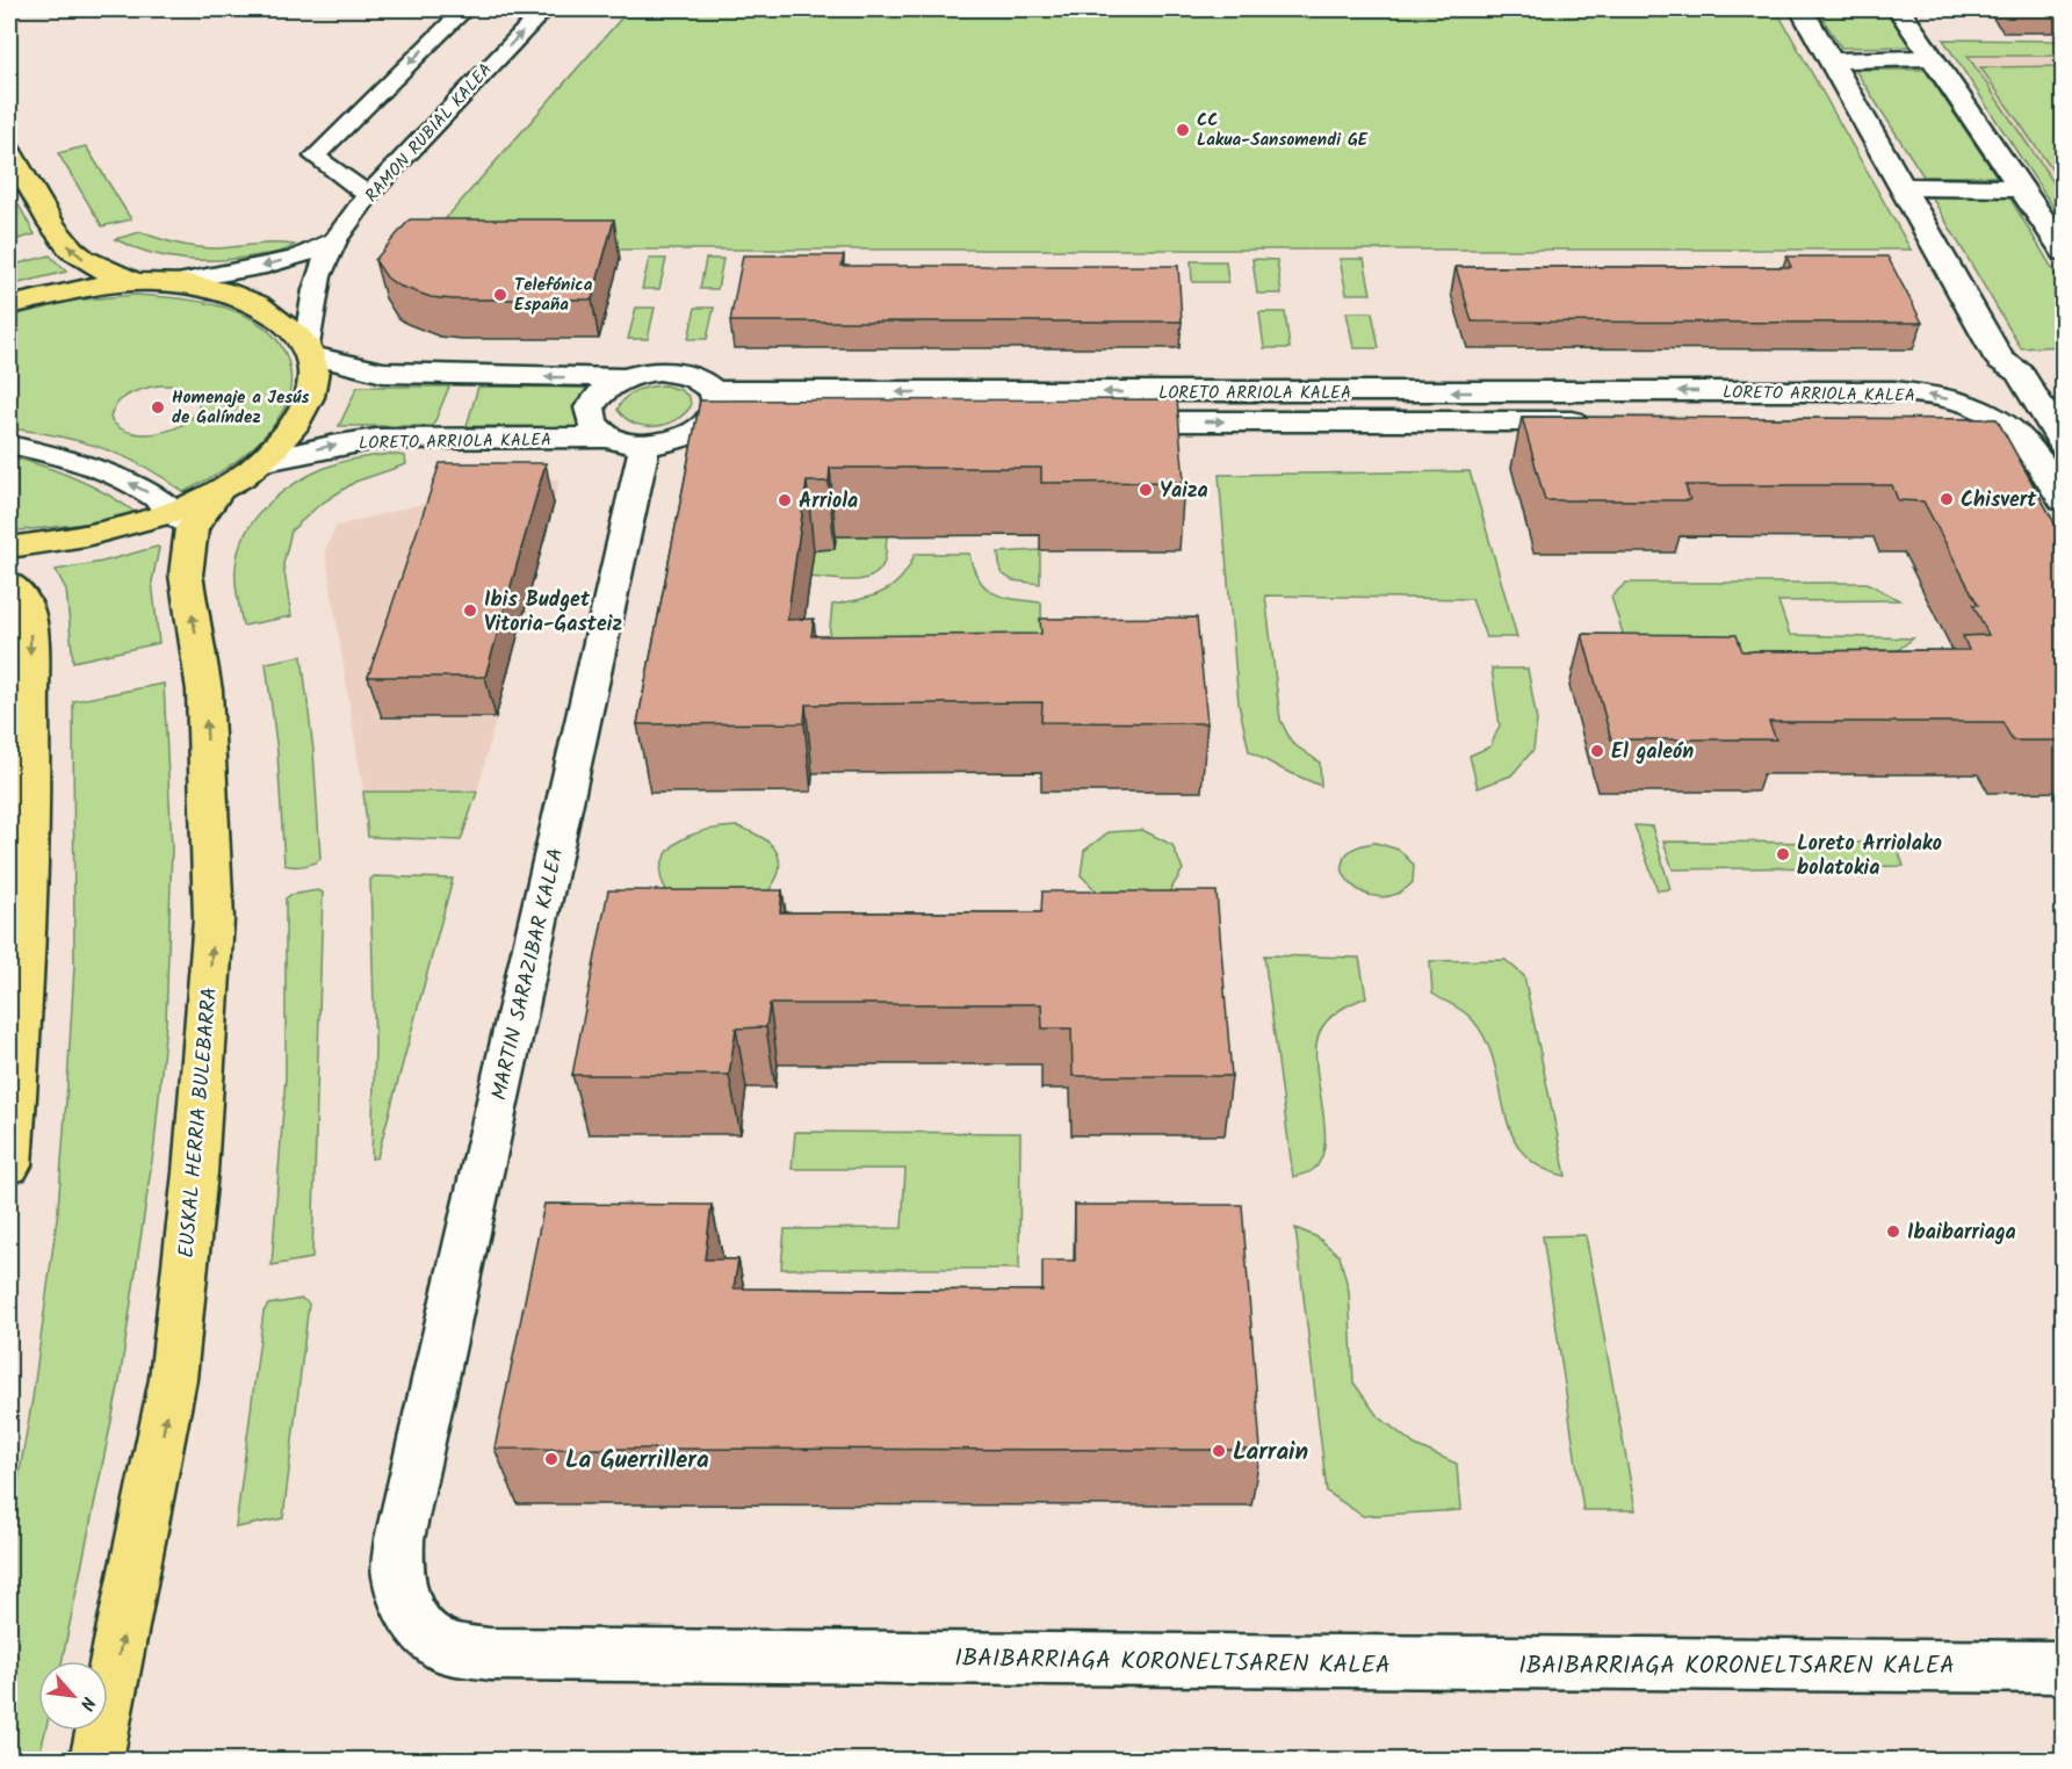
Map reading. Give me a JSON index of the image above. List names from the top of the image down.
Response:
{
  "streets": {
    "main road": ["EUSKAL HERRIA BULEBARRA"],
    "street": ["LORETO ARRIOLA KALEA", "MARTIN SARAZIBAR KALEA", "IBAIBARRIAGA KORONELTSAREN KALEA"],
    "lane": ["RAMON RUBIAL KALEA"]
  },
  "crossings": [
    ["LORETO ARRIOLA KALEA", "MARTIN SARAZIBAR KALEA"],
    ["MARTIN SARAZIBAR KALEA", "IBAIBARRIAGA KORONELTSAREN KALEA"]
  ],
  "one_way": ["RAMON RUBIAL KALEA"],
  "places": [
    "CC Lakua-Sansomendi GE",
    "Telefónica España",
    "Homenaje a Jesús de Galíndez",
    "Yaiza",
    "Chisvert",
    "Arriola",
    "Ibis Budget Vitoria-Gasteiz",
    "El galeón",
    "Loreto Arriolako bolatokia",
    "Ibaibarriaga",
    "Larrain",
    "La Guerrillera"
  ],
  "north": "bottom right"
}
